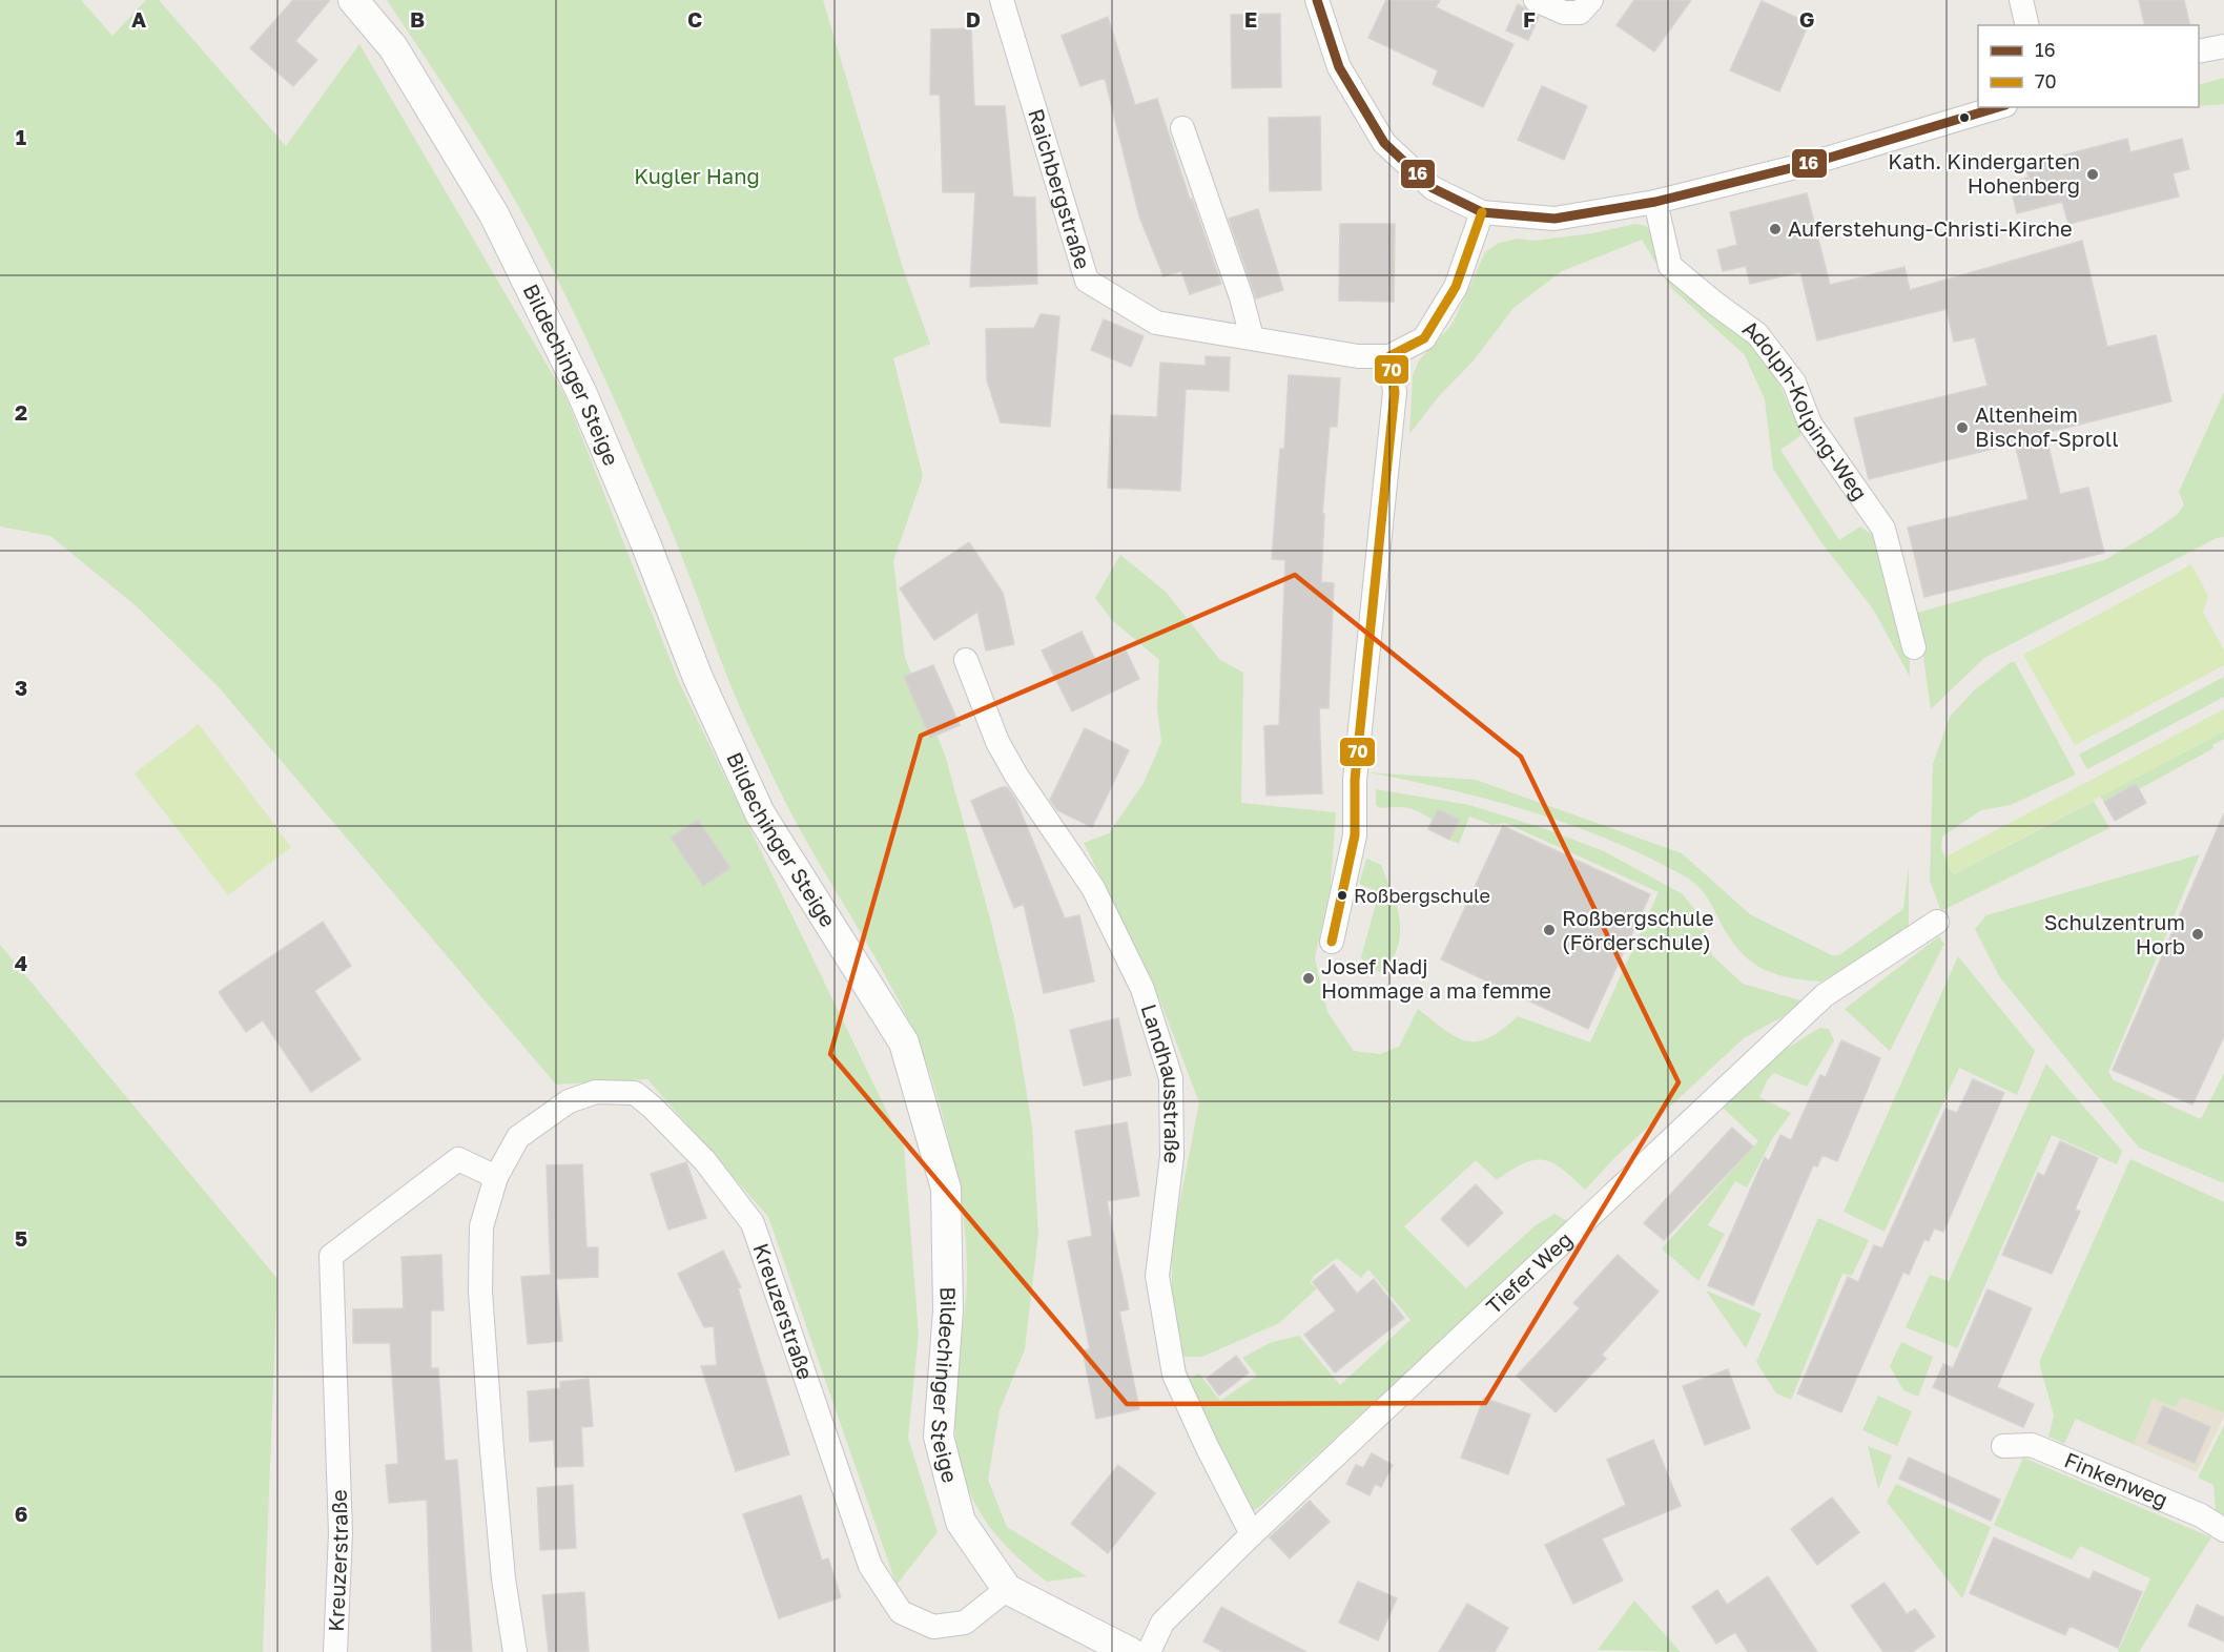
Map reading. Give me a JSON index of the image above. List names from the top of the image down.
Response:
{
  "streets": {
    "street": [
      "Raichbergstraße",
      "Bildechinger Steige",
      "Adolph-Kolping-Weg",
      "Landhausstraße",
      "Tiefer Weg",
      "Kreuzerstraße",
      "Finkenweg"
    ]
  },
  "crossings": [
    ["Bildechinger Steige", "Kreuzerstraße"],
    ["Landhausstraße", "Tiefer Weg"]
  ],
  "parks": ["Kugler Hang"],
  "places": [
    "Kath. Kindergarten Hohenberg",
    "Auferstehung-Christi-Kirche",
    "Altenheim Bischof-Sproll",
    "Roßbergschule",
    "Roßbergschule (Förderschule)",
    "Schulzentrum Horb",
    "Josef Nadj Hommage a ma femme"
  ],
  "lines": ["transit line 16", "transit line 70"],
  "legend": ["16", "70"],
  "grid": {
    "columns": [
      "A",
      "B",
      "C",
      "D",
      "E",
      "F",
      "G"
    ],
    "rows": [
      "1",
      "2",
      "3",
      "4",
      "5",
      "6"
    ]
  }
}
